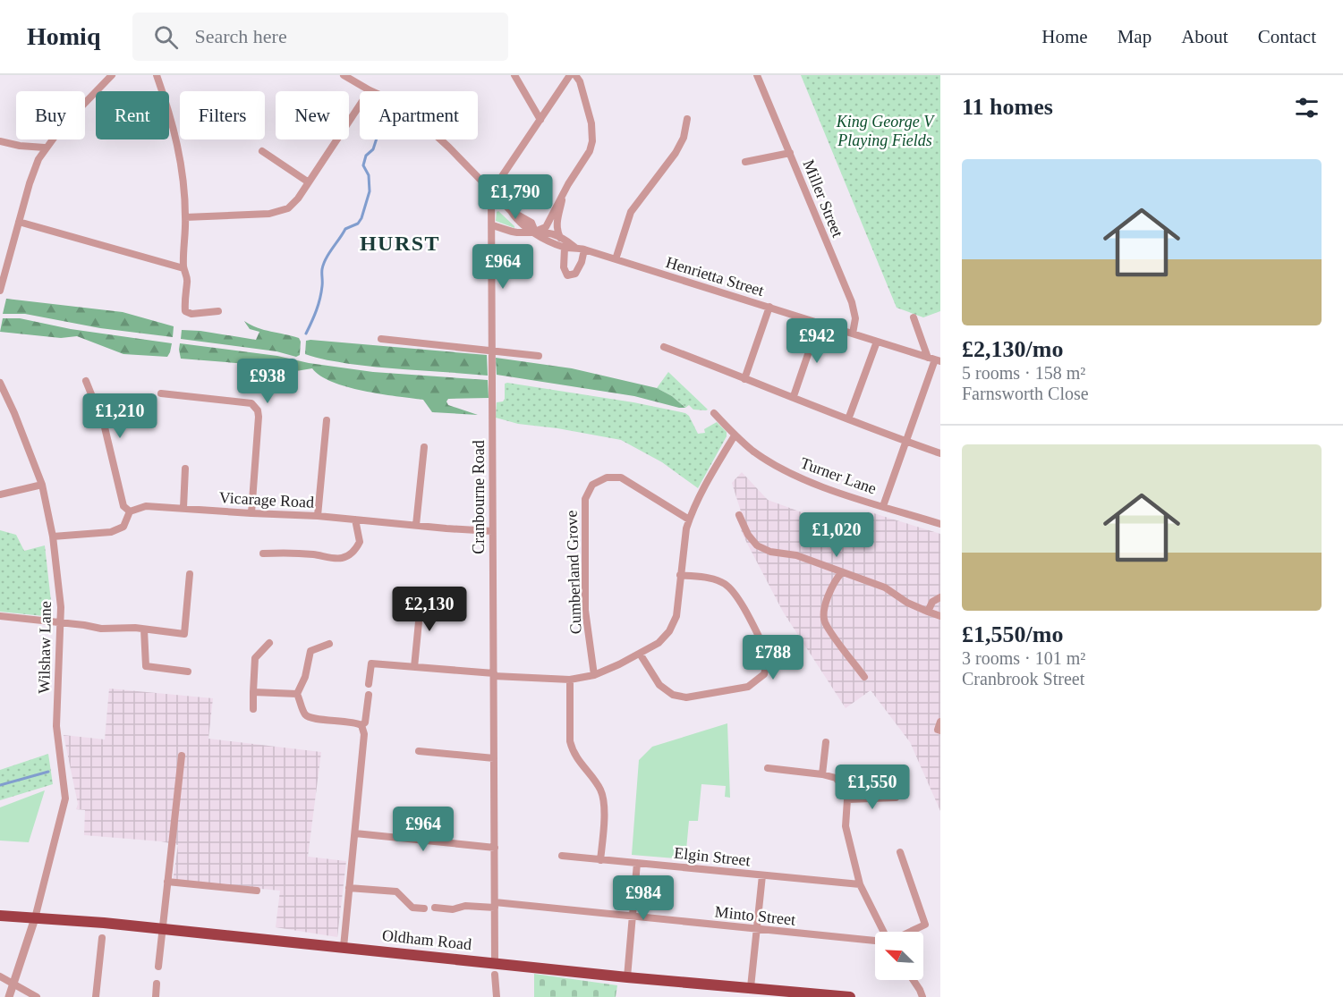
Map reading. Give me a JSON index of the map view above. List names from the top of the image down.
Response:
{
  "streets": {
    "highway": ["Oldham Road"],
    "street": [
      "Miller Street",
      "Henrietta Street",
      "Turner Lane",
      "Cranbourne Road",
      "Vicarage Road",
      "Cumberland Grove",
      "Wilshaw Lane",
      "Elgin Street",
      "Minto Street"
    ]
  },
  "crossings": [
    ["Miller Street", "Henrietta Street"],
    ["Cranbourne Road", "Vicarage Road"],
    ["Cranbourne Road", "Minto Street"],
    ["Cranbourne Road", "Oldham Road"],
    ["Wilshaw Lane", "Oldham Road"]
  ],
  "districts": ["HURST"],
  "parks": ["King George V Playing Fields"],
  "north": "top left",
  "page": {
    "header": "Homiq",
    "search": "Search here",
    "nav": [
      "Home",
      "Map",
      "About",
      "Contact"
    ],
    "heading": "11 homes",
    "chip": [
      "Buy",
      "Rent",
      "Filters",
      "New",
      "Apartment"
    ],
    "list": [
      {
        "name": "£2,130/mo",
        "note": "5 rooms · 158 m² · Farnsworth Close"
      },
      {
        "name": "£1,550/mo",
        "note": "3 rooms · 101 m² · Cranbrook Street"
      }
    ],
    "price": [
      "£1,790",
      "£964",
      "£942",
      "£938",
      "£1,210",
      "£1,020",
      "£2,130",
      "£788",
      "£1,550",
      "£964",
      "£984"
    ]
  }
}
